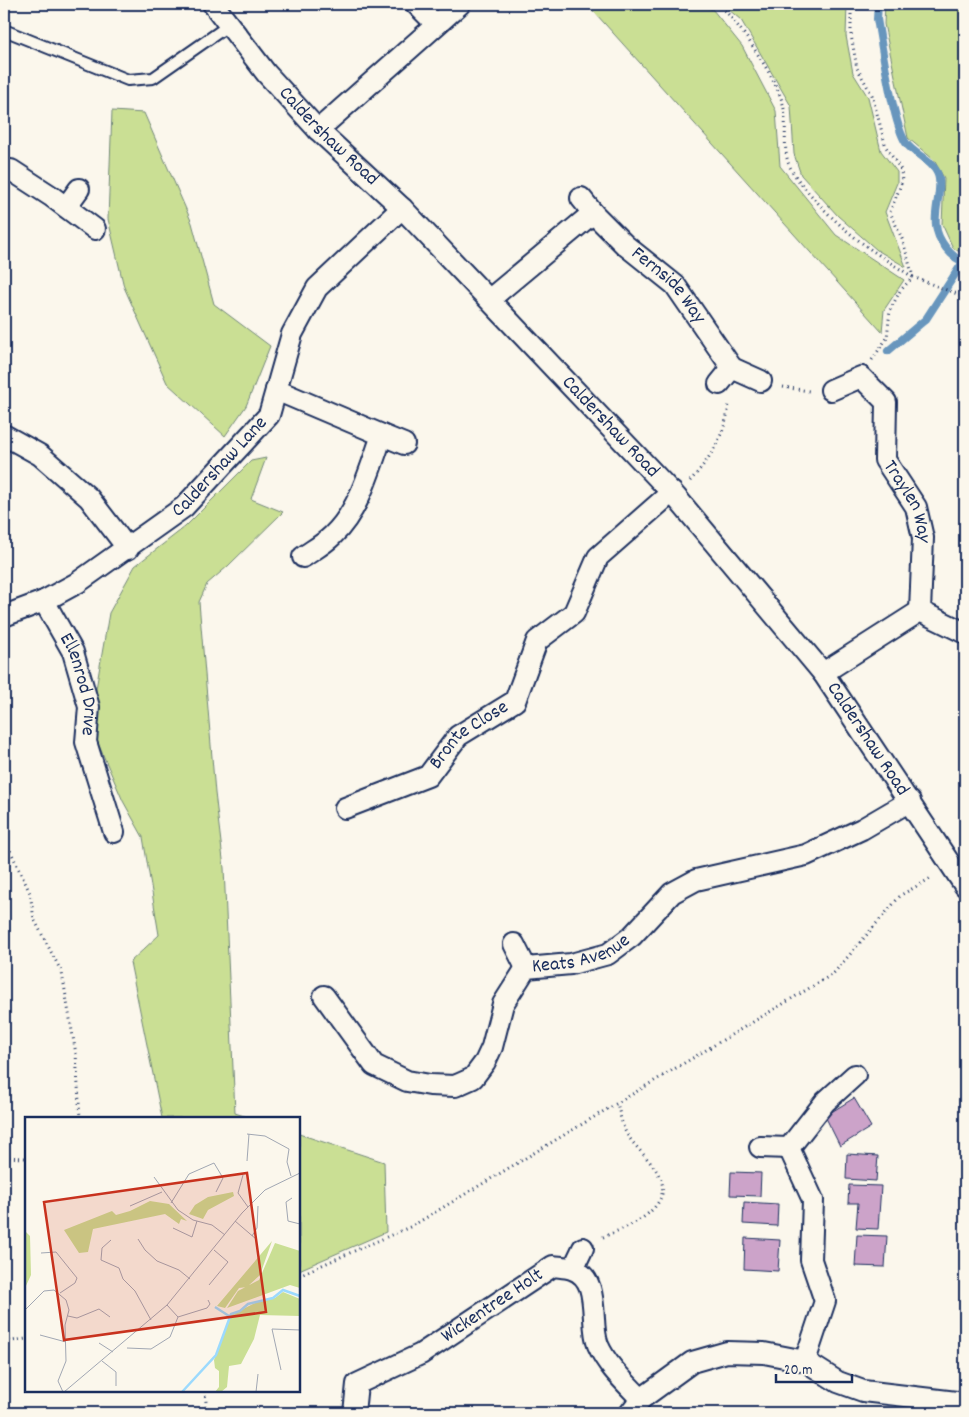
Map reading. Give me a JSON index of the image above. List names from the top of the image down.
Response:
{
  "streets": {
    "street": [
      "Caldershaw Road",
      "Fernside Way",
      "Caldershaw Lane",
      "Traylen Way",
      "Ellenrod Drive",
      "Bronte Close",
      "Keats Avenue",
      "Wickentree Holt"
    ]
  },
  "crossings": [
    ["Caldershaw Road", "Fernside Way"],
    ["Caldershaw Road", "Caldershaw Lane"],
    ["Caldershaw Road", "Bronte Close"],
    ["Caldershaw Road", "Keats Avenue"],
    ["Caldershaw Lane", "Ellenrod Drive"]
  ],
  "scale_bar": "20 m"
}
